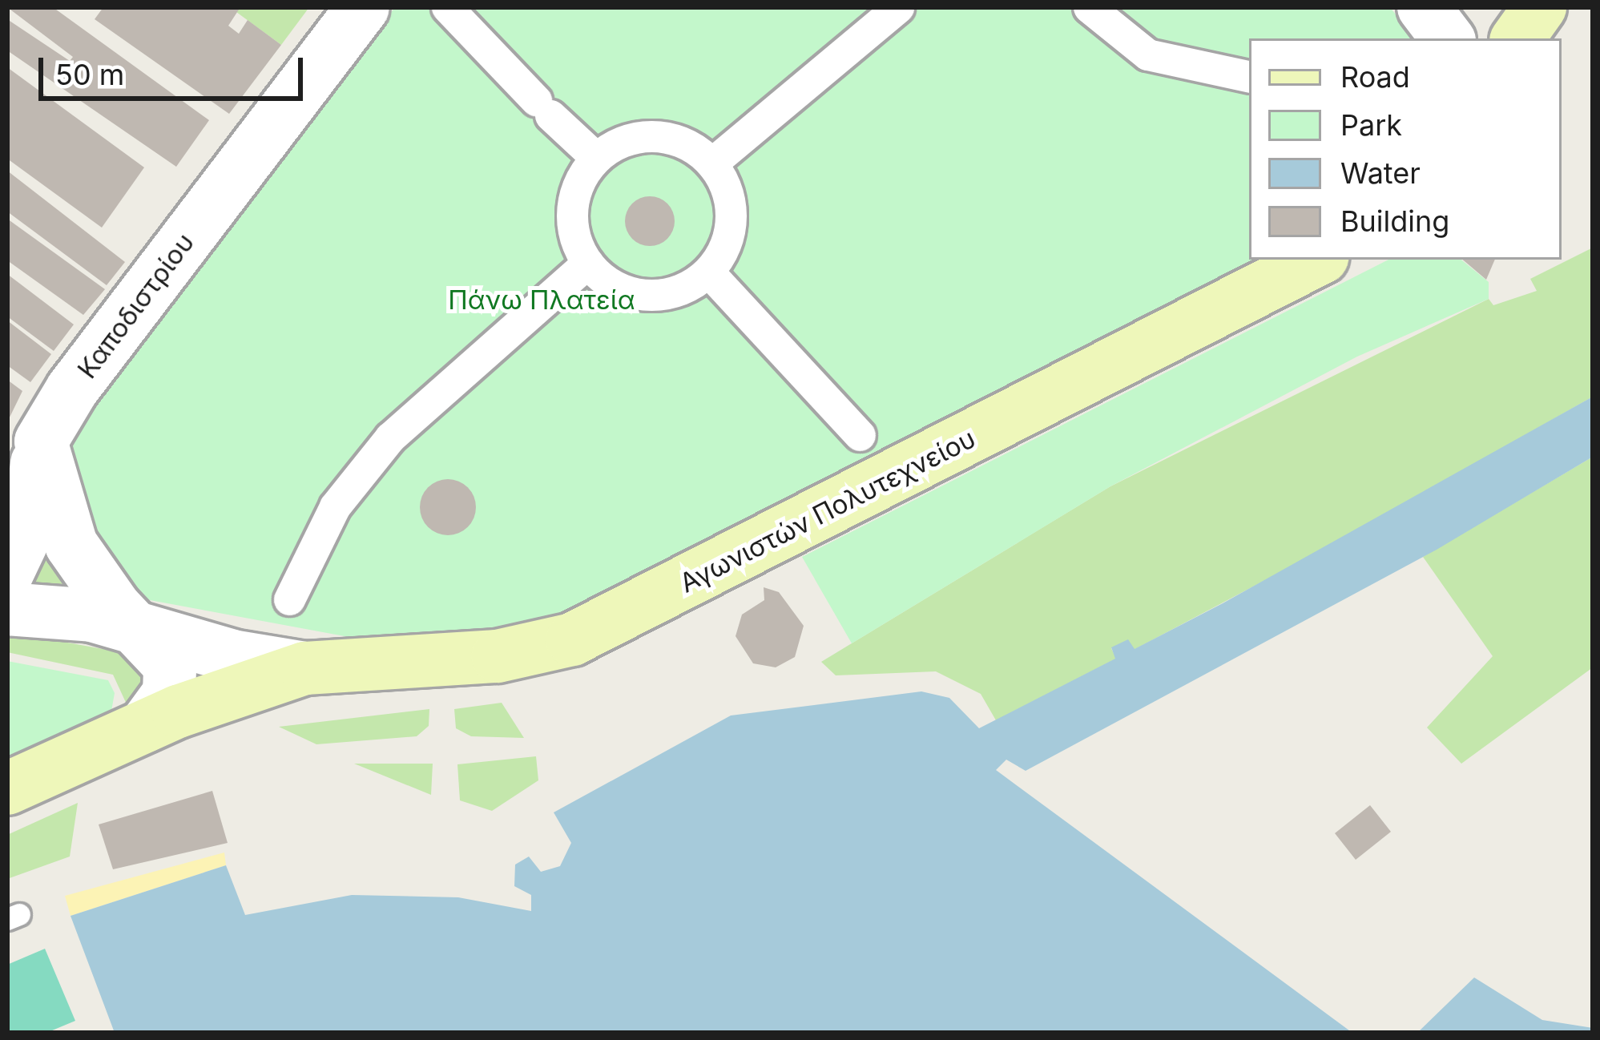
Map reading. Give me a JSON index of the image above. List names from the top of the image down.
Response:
{
  "streets": {
    "main road": ["Αγωνιστών Πολυτεχνείου"],
    "street": ["Καποδιστρίου"]
  },
  "parks": ["Πάνω Πλατεία"],
  "legend": [
    "Road",
    "Park",
    "Water",
    "Building"
  ],
  "scale_bar": "50 m"
}
